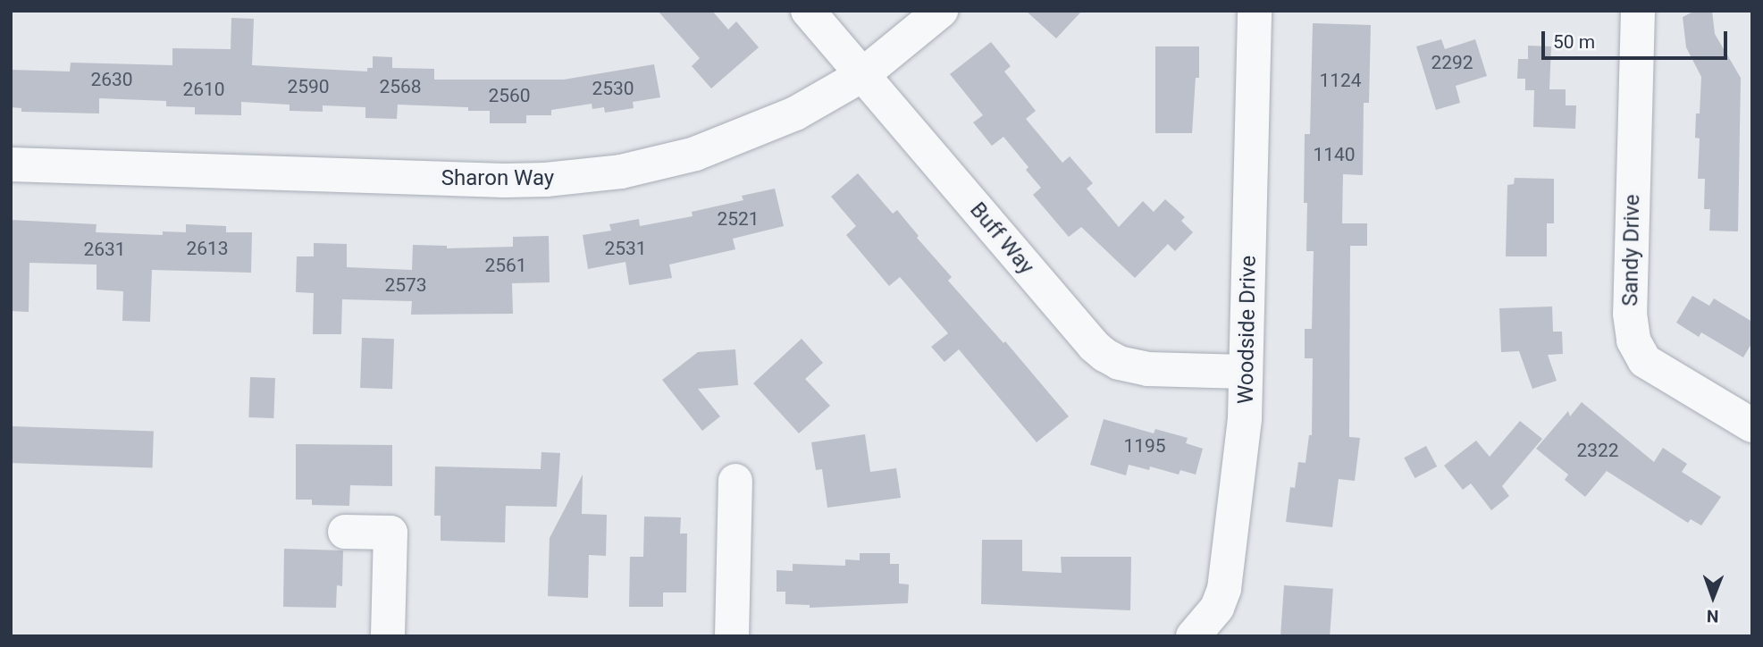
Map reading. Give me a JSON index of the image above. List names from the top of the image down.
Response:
{
  "streets": {
    "street": [
      "Sharon Way",
      "Buff Way",
      "Sandy Drive",
      "Woodside Drive"
    ]
  },
  "crossings": [
    ["Sharon Way", "Buff Way"],
    ["Buff Way", "Woodside Drive"]
  ],
  "house_numbers": [
    "2292",
    "2630",
    "1124",
    "2590",
    "2568",
    "2530",
    "2610",
    "2560",
    "1140",
    "2521",
    "2613",
    "2531",
    "2631",
    "2561",
    "2573",
    "1195",
    "2322"
  ],
  "scale_bar": "50 m",
  "north": "bottom"
}
